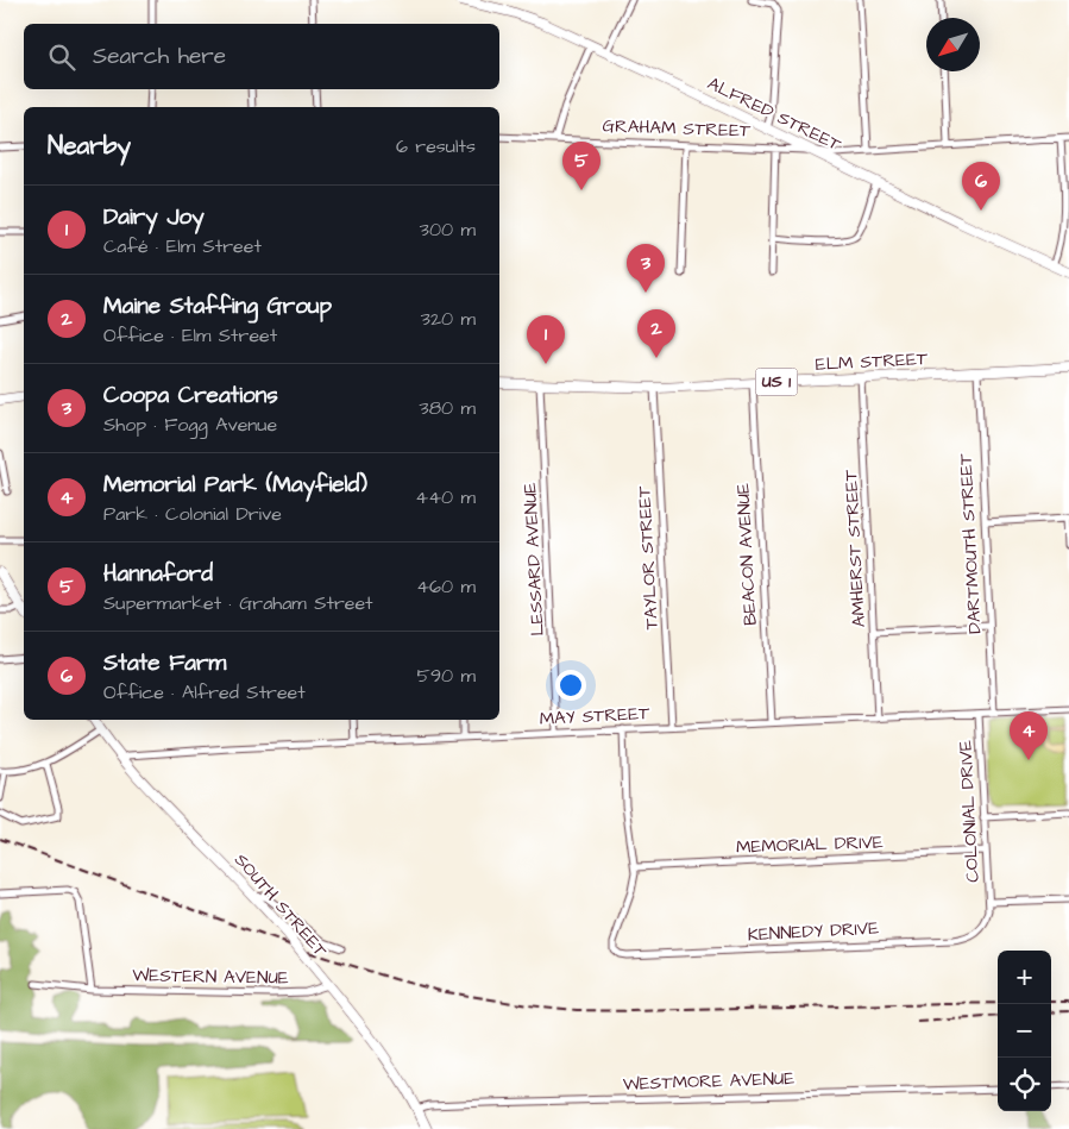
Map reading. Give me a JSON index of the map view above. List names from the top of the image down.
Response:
{
  "streets": {
    "main road": [
      "ALFRED STREET",
      "ELM STREET",
      "US 1",
      "SOUTH STREET"
    ],
    "street": [
      "GRAHAM STREET",
      "DARTMOUTH STREET",
      "AMHERST STREET",
      "BEACON AVENUE",
      "TAYLOR STREET",
      "LESSARD AVENUE",
      "MAY STREET",
      "COLONIAL DRIVE",
      "MEMORIAL DRIVE",
      "KENNEDY DRIVE",
      "WESTERN AVENUE",
      "WESTMORE AVENUE"
    ]
  },
  "crossings": [
    ["ALFRED STREET", "GRAHAM STREET"],
    ["ELM STREET", "DARTMOUTH STREET"],
    ["ELM STREET", "AMHERST STREET"],
    ["ELM STREET", "BEACON AVENUE"],
    ["ELM STREET", "TAYLOR STREET"],
    ["ELM STREET", "LESSARD AVENUE"],
    ["DARTMOUTH STREET", "MAY STREET"],
    ["AMHERST STREET", "MAY STREET"],
    ["BEACON AVENUE", "MAY STREET"],
    ["TAYLOR STREET", "MAY STREET"],
    ["LESSARD AVENUE", "MAY STREET"],
    ["MAY STREET", "COLONIAL DRIVE"],
    ["MAY STREET", "SOUTH STREET"],
    ["COLONIAL DRIVE", "MEMORIAL DRIVE"],
    ["COLONIAL DRIVE", "KENNEDY DRIVE"],
    ["MEMORIAL DRIVE", "KENNEDY DRIVE"],
    ["SOUTH STREET", "WESTERN AVENUE"],
    ["SOUTH STREET", "WESTMORE AVENUE"]
  ],
  "north": "bottom left",
  "page": {
    "search": "Search here",
    "heading": ["Nearby", "6 results"],
    "pins": [
      "5",
      "6",
      "3",
      "2",
      "1",
      "4"
    ],
    "list": [
      {
        "mark": "1",
        "name": "Dairy Joy",
        "note": "Café · Elm Street",
        "value": "300 m"
      },
      {
        "mark": "2",
        "name": "Maine Staffing Group",
        "note": "Office · Elm Street",
        "value": "320 m"
      },
      {
        "mark": "3",
        "name": "Coopa Creations",
        "note": "Shop · Fogg Avenue",
        "value": "380 m"
      },
      {
        "mark": "4",
        "name": "Memorial Park (Mayfield)",
        "note": "Park · Colonial Drive",
        "value": "440 m"
      },
      {
        "mark": "5",
        "name": "Hannaford",
        "note": "Supermarket · Graham Street",
        "value": "460 m"
      },
      {
        "mark": "6",
        "name": "State Farm",
        "note": "Office · Alfred Street",
        "value": "590 m"
      }
    ],
    "map_buttons": ["+", "−"]
  }
}
